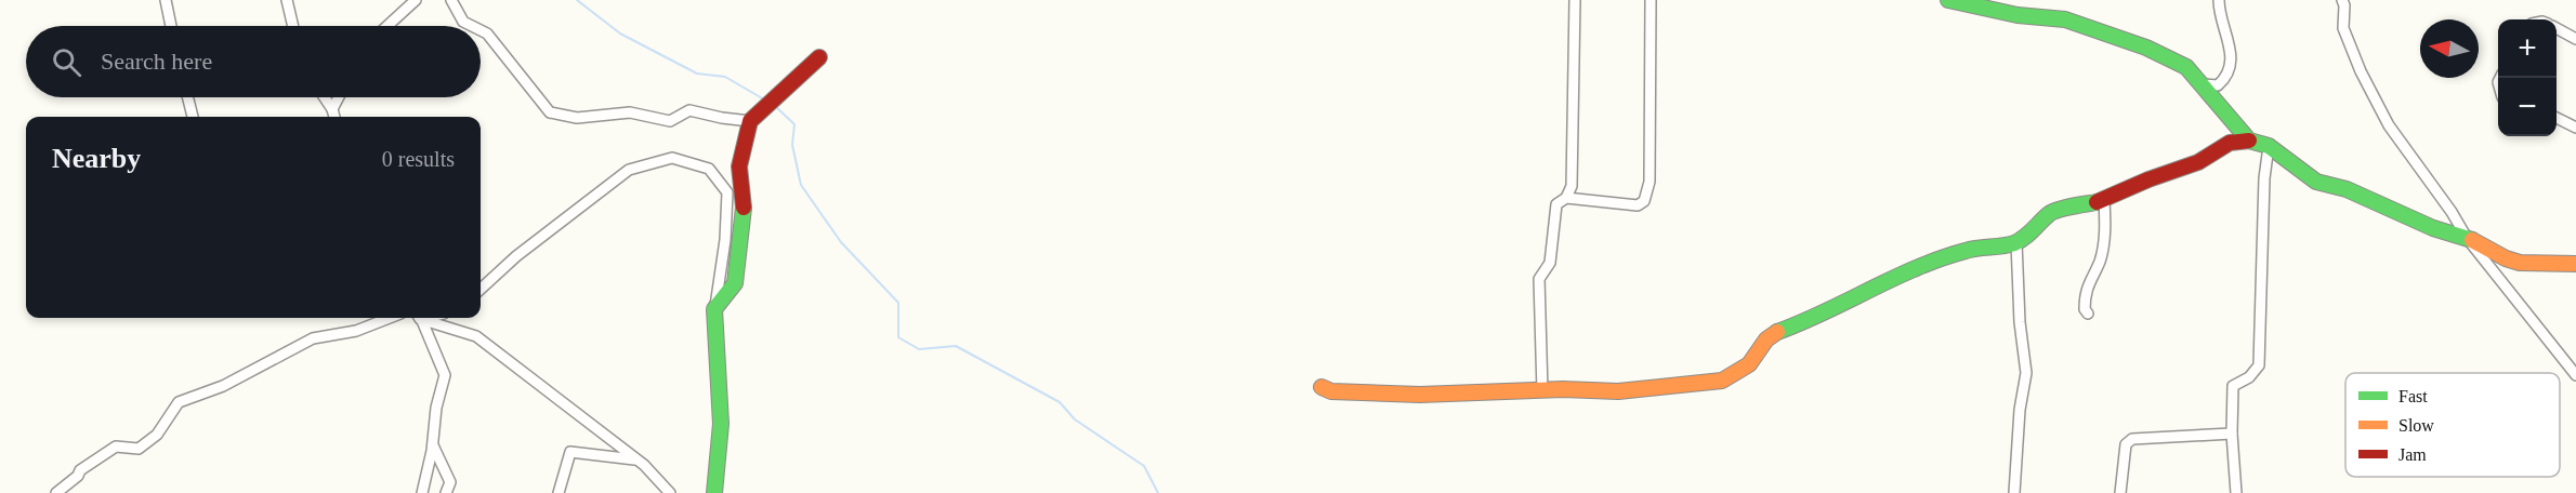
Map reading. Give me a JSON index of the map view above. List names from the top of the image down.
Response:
{
  "legend": ["Fast", "Slow", "Jam"],
  "north": "left",
  "page": {
    "map_buttons": ["+", "−"],
    "search": "Search here",
    "heading": ["Nearby", "0 results"]
  }
}
